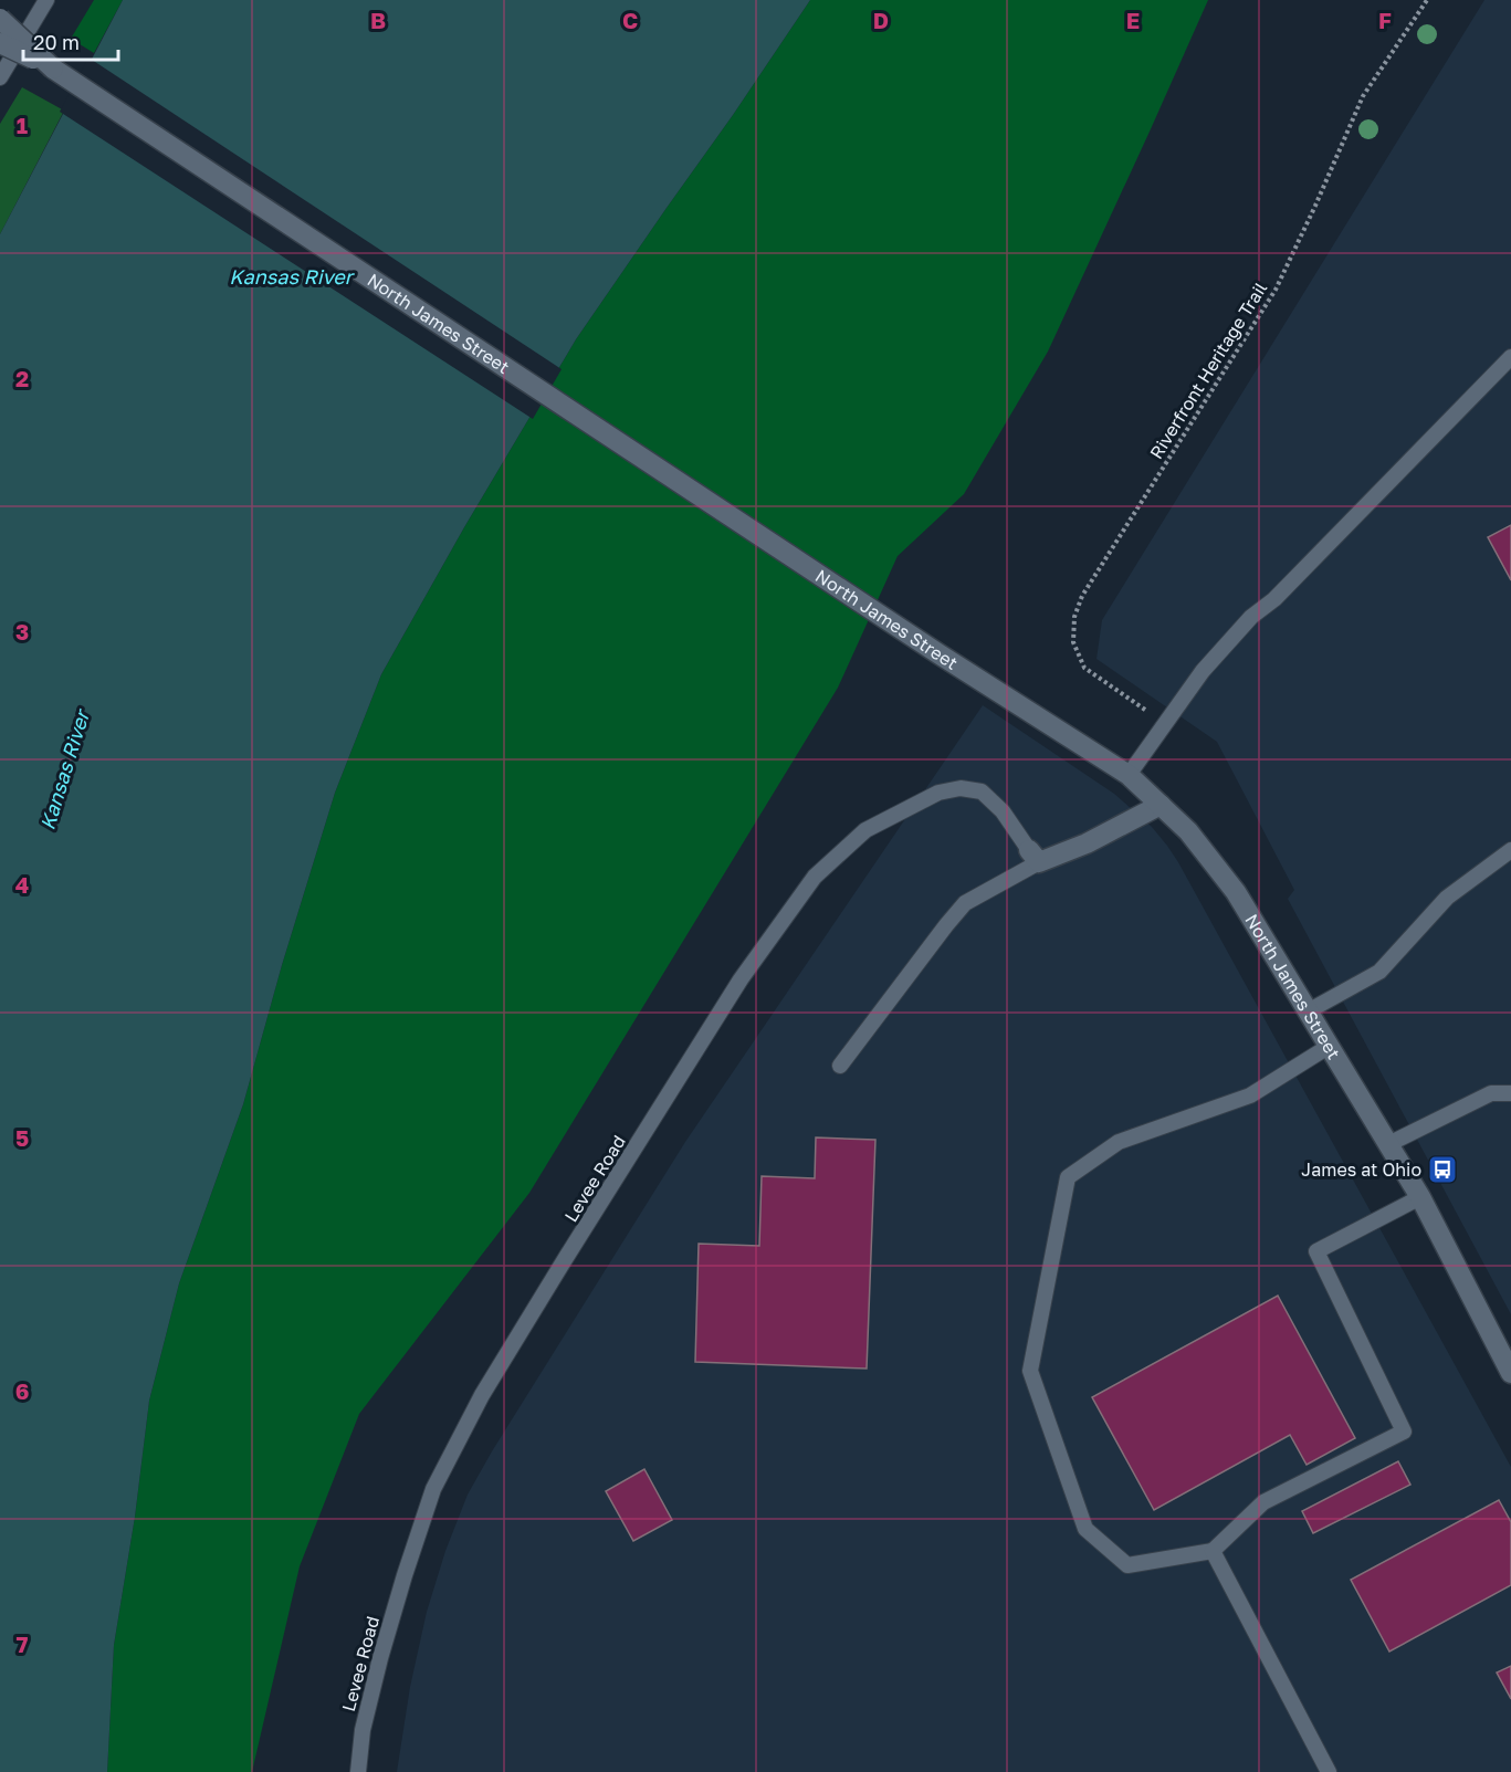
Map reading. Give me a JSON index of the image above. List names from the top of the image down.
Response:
{
  "streets": {
    "main road": ["North James Street"],
    "lane": ["Levee Road"],
    "path": ["Riverfront Heritage Trail"]
  },
  "water": ["Kansas River"],
  "places": {
    "bus stop": ["James at Ohio"]
  },
  "scale_bar": "20 m",
  "grid": {
    "columns": [
      "B",
      "C",
      "D",
      "E",
      "F"
    ],
    "rows": [
      "1",
      "2",
      "3",
      "4",
      "5",
      "6",
      "7"
    ]
  }
}
